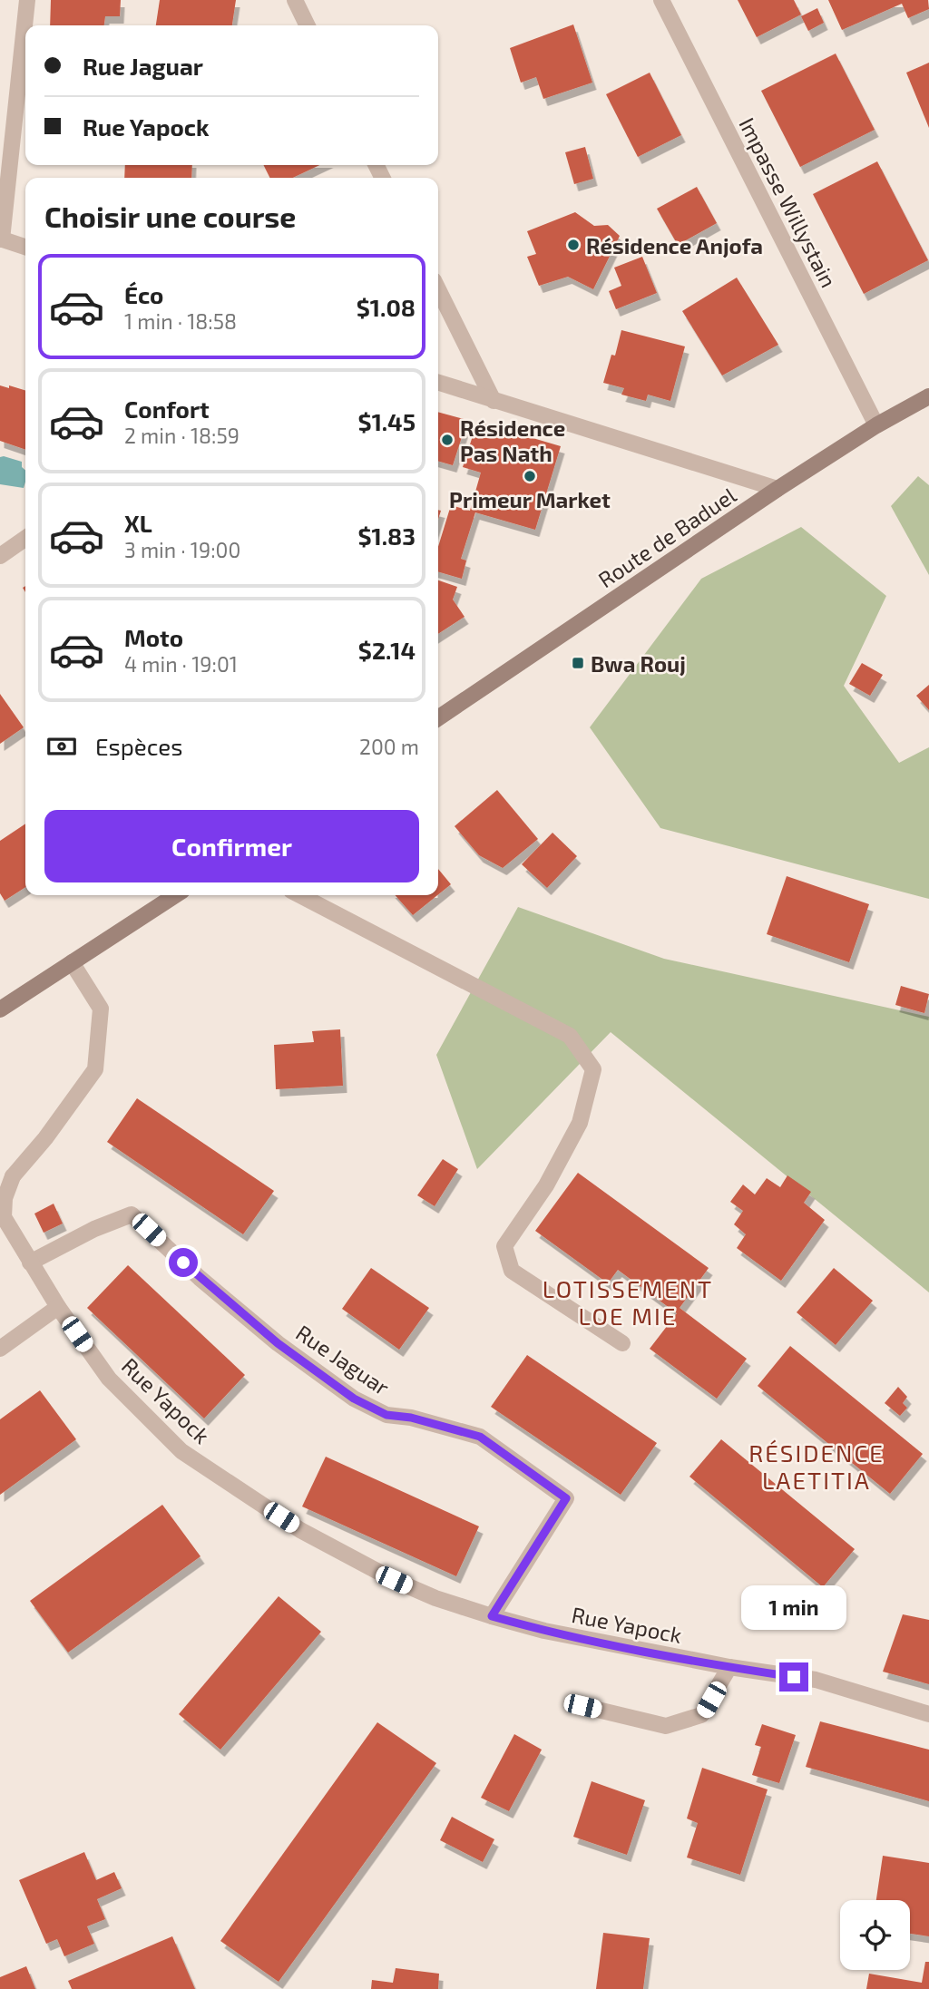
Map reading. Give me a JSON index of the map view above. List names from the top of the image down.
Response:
{
  "streets": {
    "main road": ["Route de Baduel"],
    "street": ["Impasse Willystain", "Rue Jaguar", "Rue Yapock"]
  },
  "crossings": [
    ["Impasse Willystain", "Route de Baduel"],
    ["Rue Jaguar", "Rue Yapock"]
  ],
  "districts": ["LOTISSEMENT LOE MIE", "RÉSIDENCE LAETITIA"],
  "places": {
    "other": ["Résidence Anjofa", "Résidence Pas Nath", "Primeur Market"],
    "transit": ["Bwa Rouj"]
  },
  "page": {
    "banner": ["Rue Jaguar", "Rue Yapock"],
    "heading": "Choisir une course",
    "list": [
      {
        "name": "Éco",
        "note": "1 min · 18:58",
        "value": "$1.08"
      },
      {
        "name": "Confort",
        "note": "2 min · 18:59",
        "value": "$1.45"
      },
      {
        "name": "XL",
        "note": "3 min · 19:00",
        "value": "$1.83"
      },
      {
        "name": "Moto",
        "note": "4 min · 19:01",
        "value": "$2.14"
      }
    ],
    "pay": ["Espèces", "200 m"],
    "buttons": "Confirmer",
    "bubble": "1 min"
  }
}
